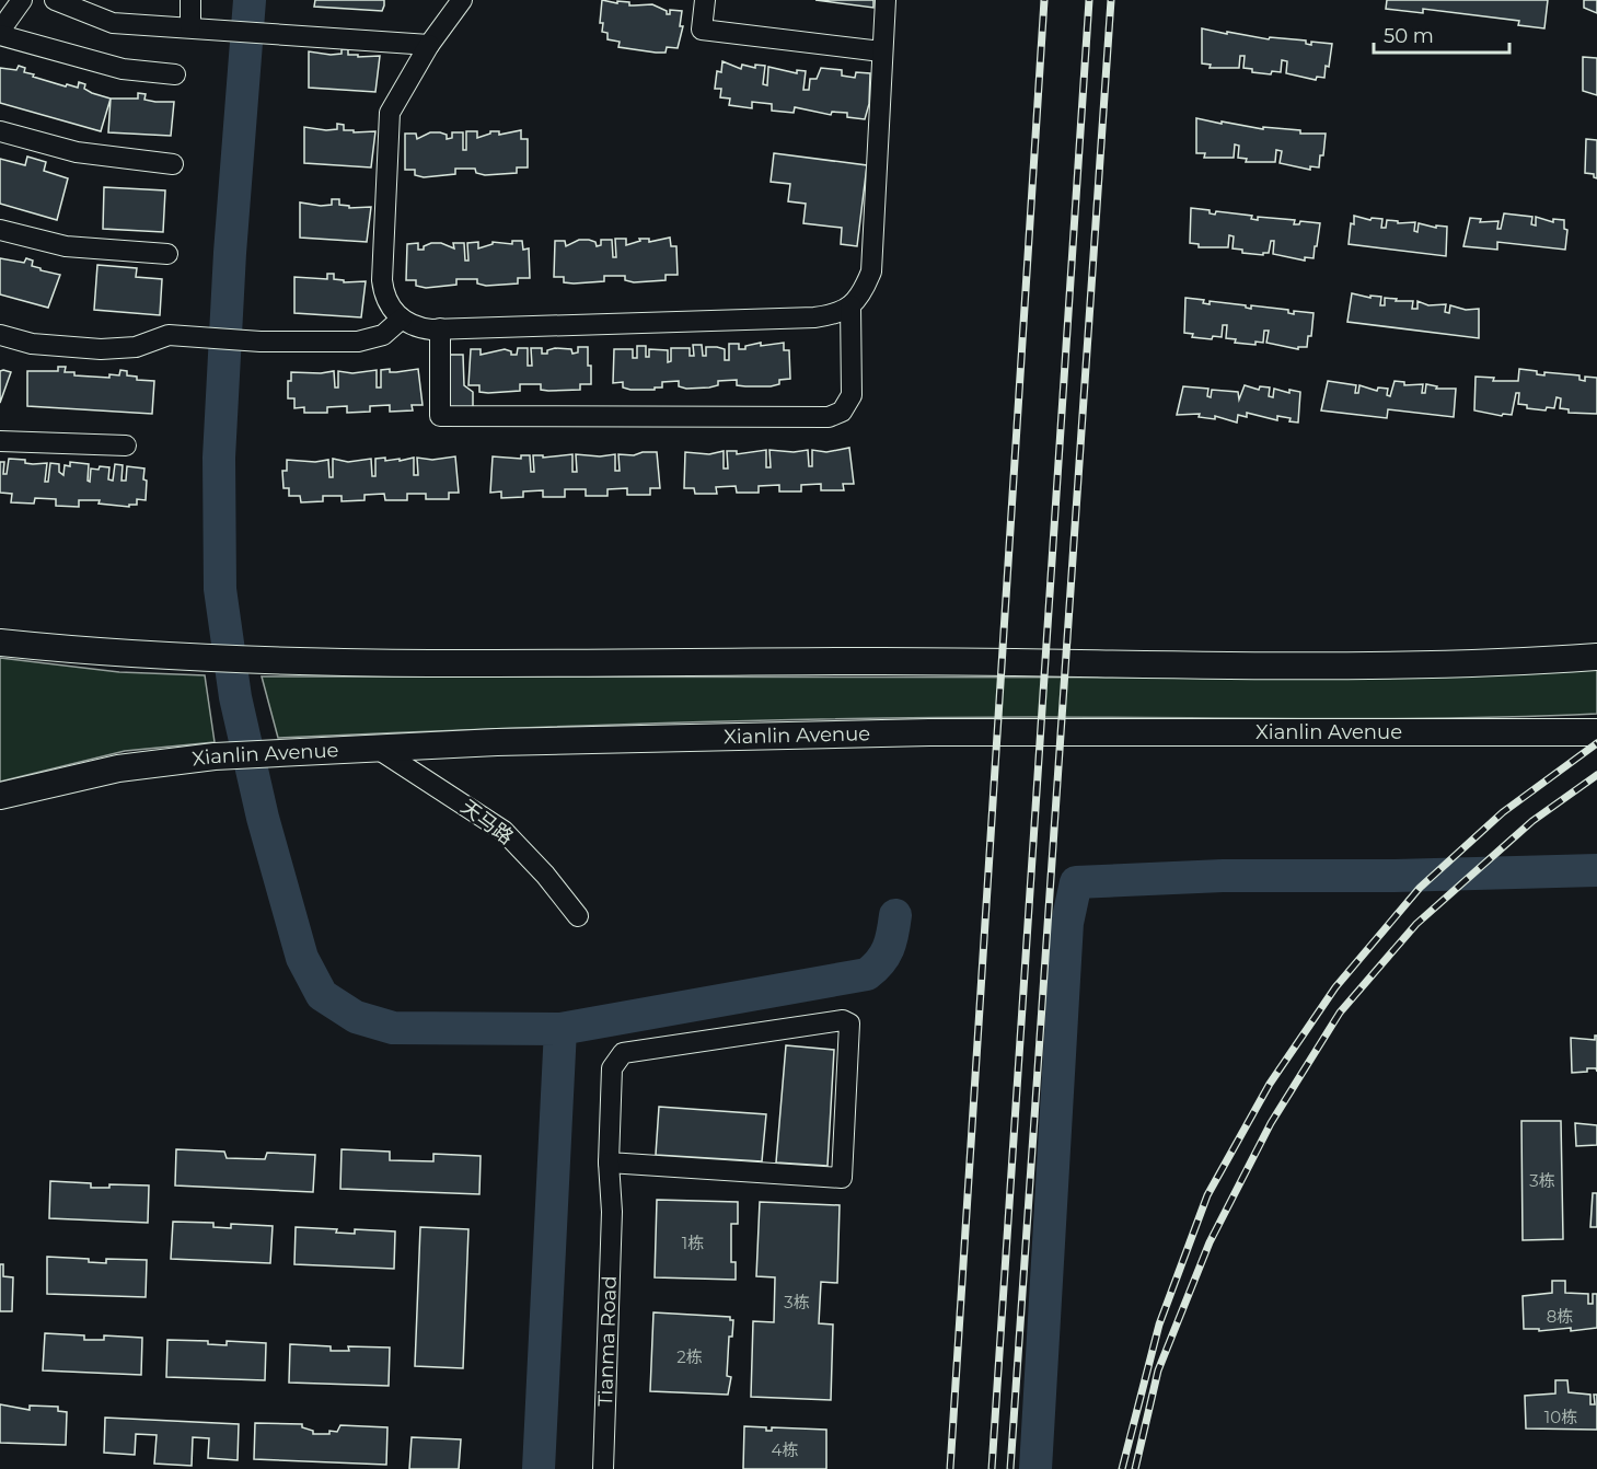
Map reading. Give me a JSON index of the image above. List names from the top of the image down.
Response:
{
  "streets": {
    "main road": ["Xianlin Avenue"],
    "street": ["天马路", "Tianma Road"]
  },
  "crossings": [
    ["Xianlin Avenue", "天马路"]
  ],
  "house_numbers": [
    "3栋",
    "1栋",
    "3栋",
    "8栋",
    "2栋",
    "10栋",
    "4栋"
  ],
  "scale_bar": "50 m"
}
